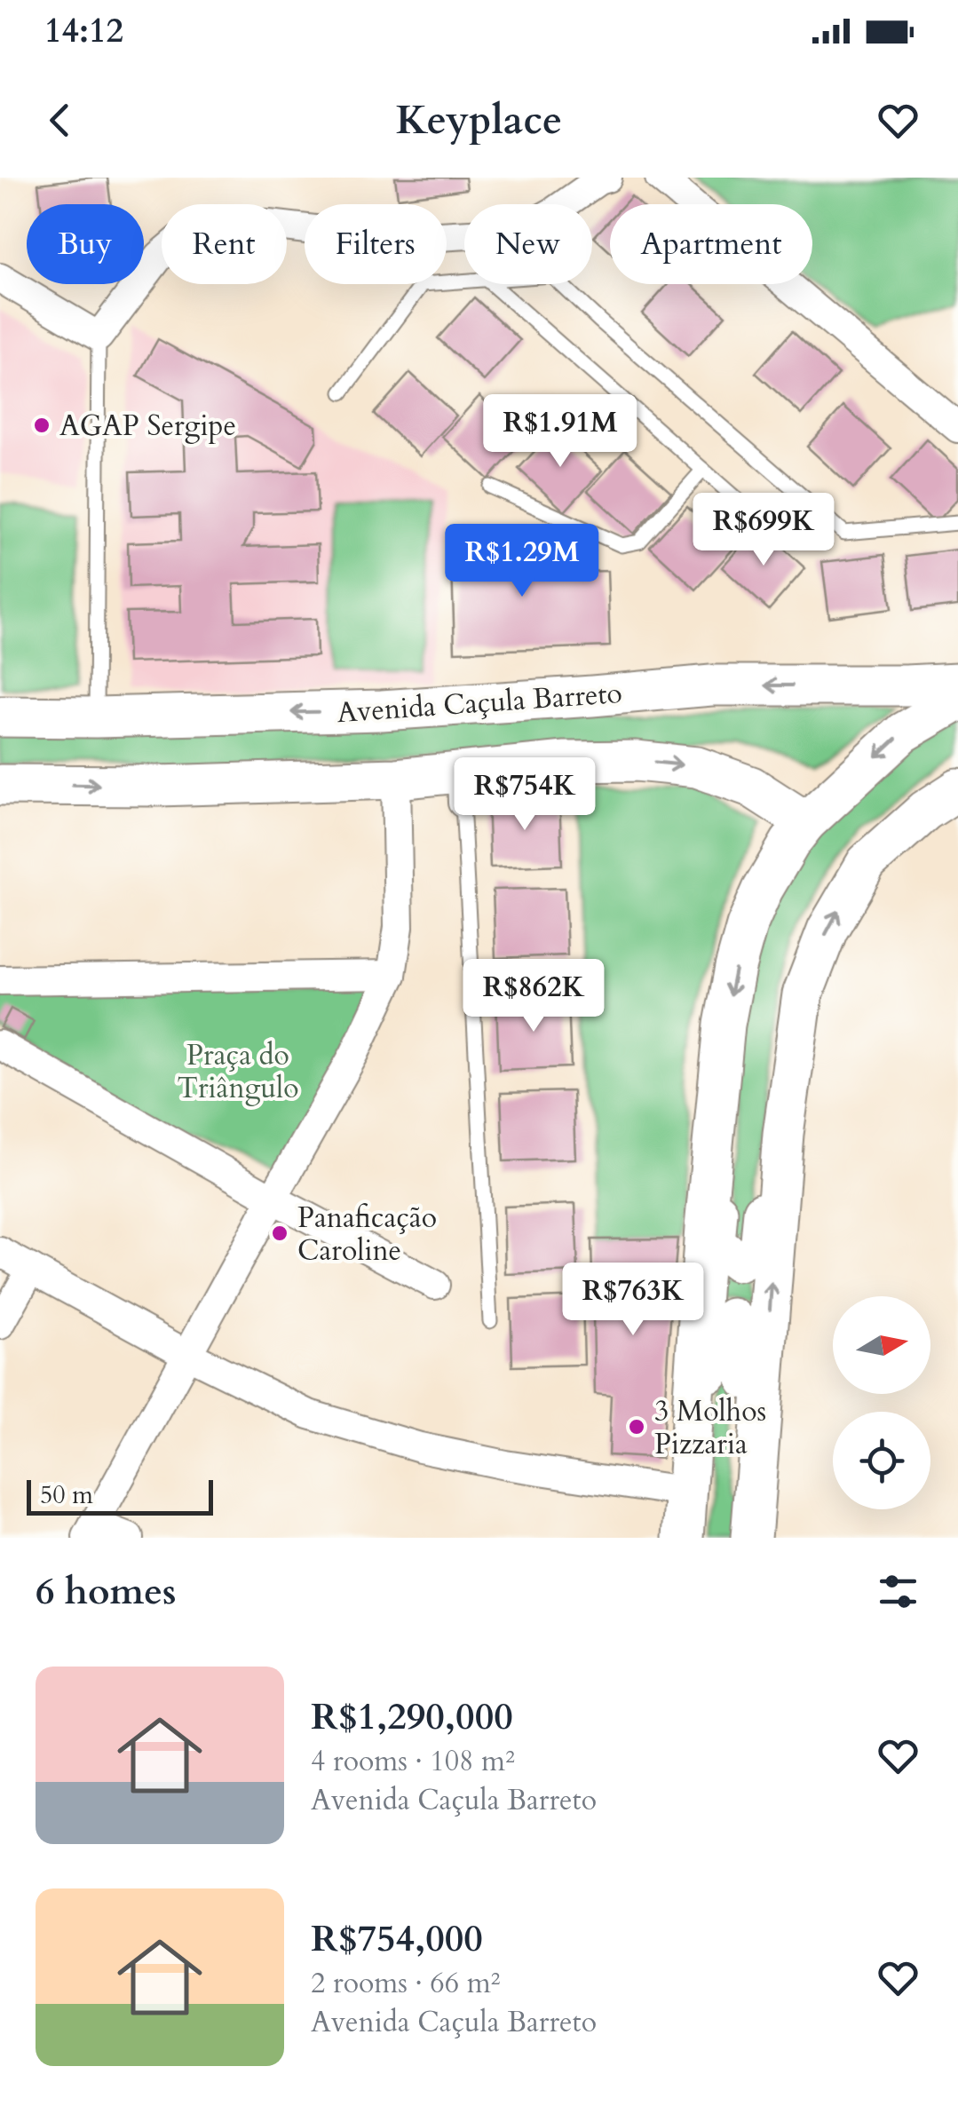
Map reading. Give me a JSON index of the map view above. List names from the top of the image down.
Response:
{
  "streets": {
    "main road": ["Avenida Caçula Barreto"]
  },
  "parks": ["Praça do Triângulo"],
  "places": ["AGAP Sergipe", "Panaficação Caroline", "3 Molhos Pizzaria"],
  "scale_bar": "50 m",
  "north": "right",
  "page": {
    "status": "14:12",
    "header": "Keyplace",
    "chip": [
      "Buy",
      "Rent",
      "Filters",
      "New",
      "Apartment"
    ],
    "price": [
      "R$1.91M",
      "R$699K",
      "R$1.29M",
      "R$754K",
      "R$862K",
      "R$763K"
    ],
    "scale": "50 m",
    "heading": "6 homes",
    "list": [
      {
        "name": "R$1,290,000",
        "note": "4 rooms · 108 m² · Avenida Caçula Barreto"
      },
      {
        "name": "R$754,000",
        "note": "2 rooms · 66 m² · Avenida Caçula Barreto"
      }
    ]
  }
}
